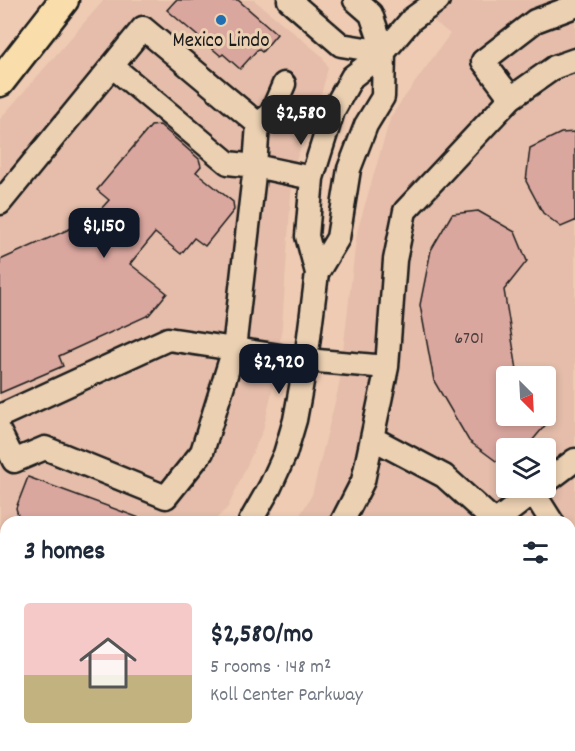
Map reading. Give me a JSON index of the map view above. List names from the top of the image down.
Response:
{
  "places": ["Mexico Lindo"],
  "house_numbers": ["6701"],
  "north": "bottom right",
  "page": {
    "price": ["$2,580", "$1,150", "$2,920"],
    "heading": "3 homes",
    "list": [
      {
        "name": "$2,580/mo",
        "note": "5 rooms · 148 m² · Koll Center Parkway"
      }
    ]
  }
}
